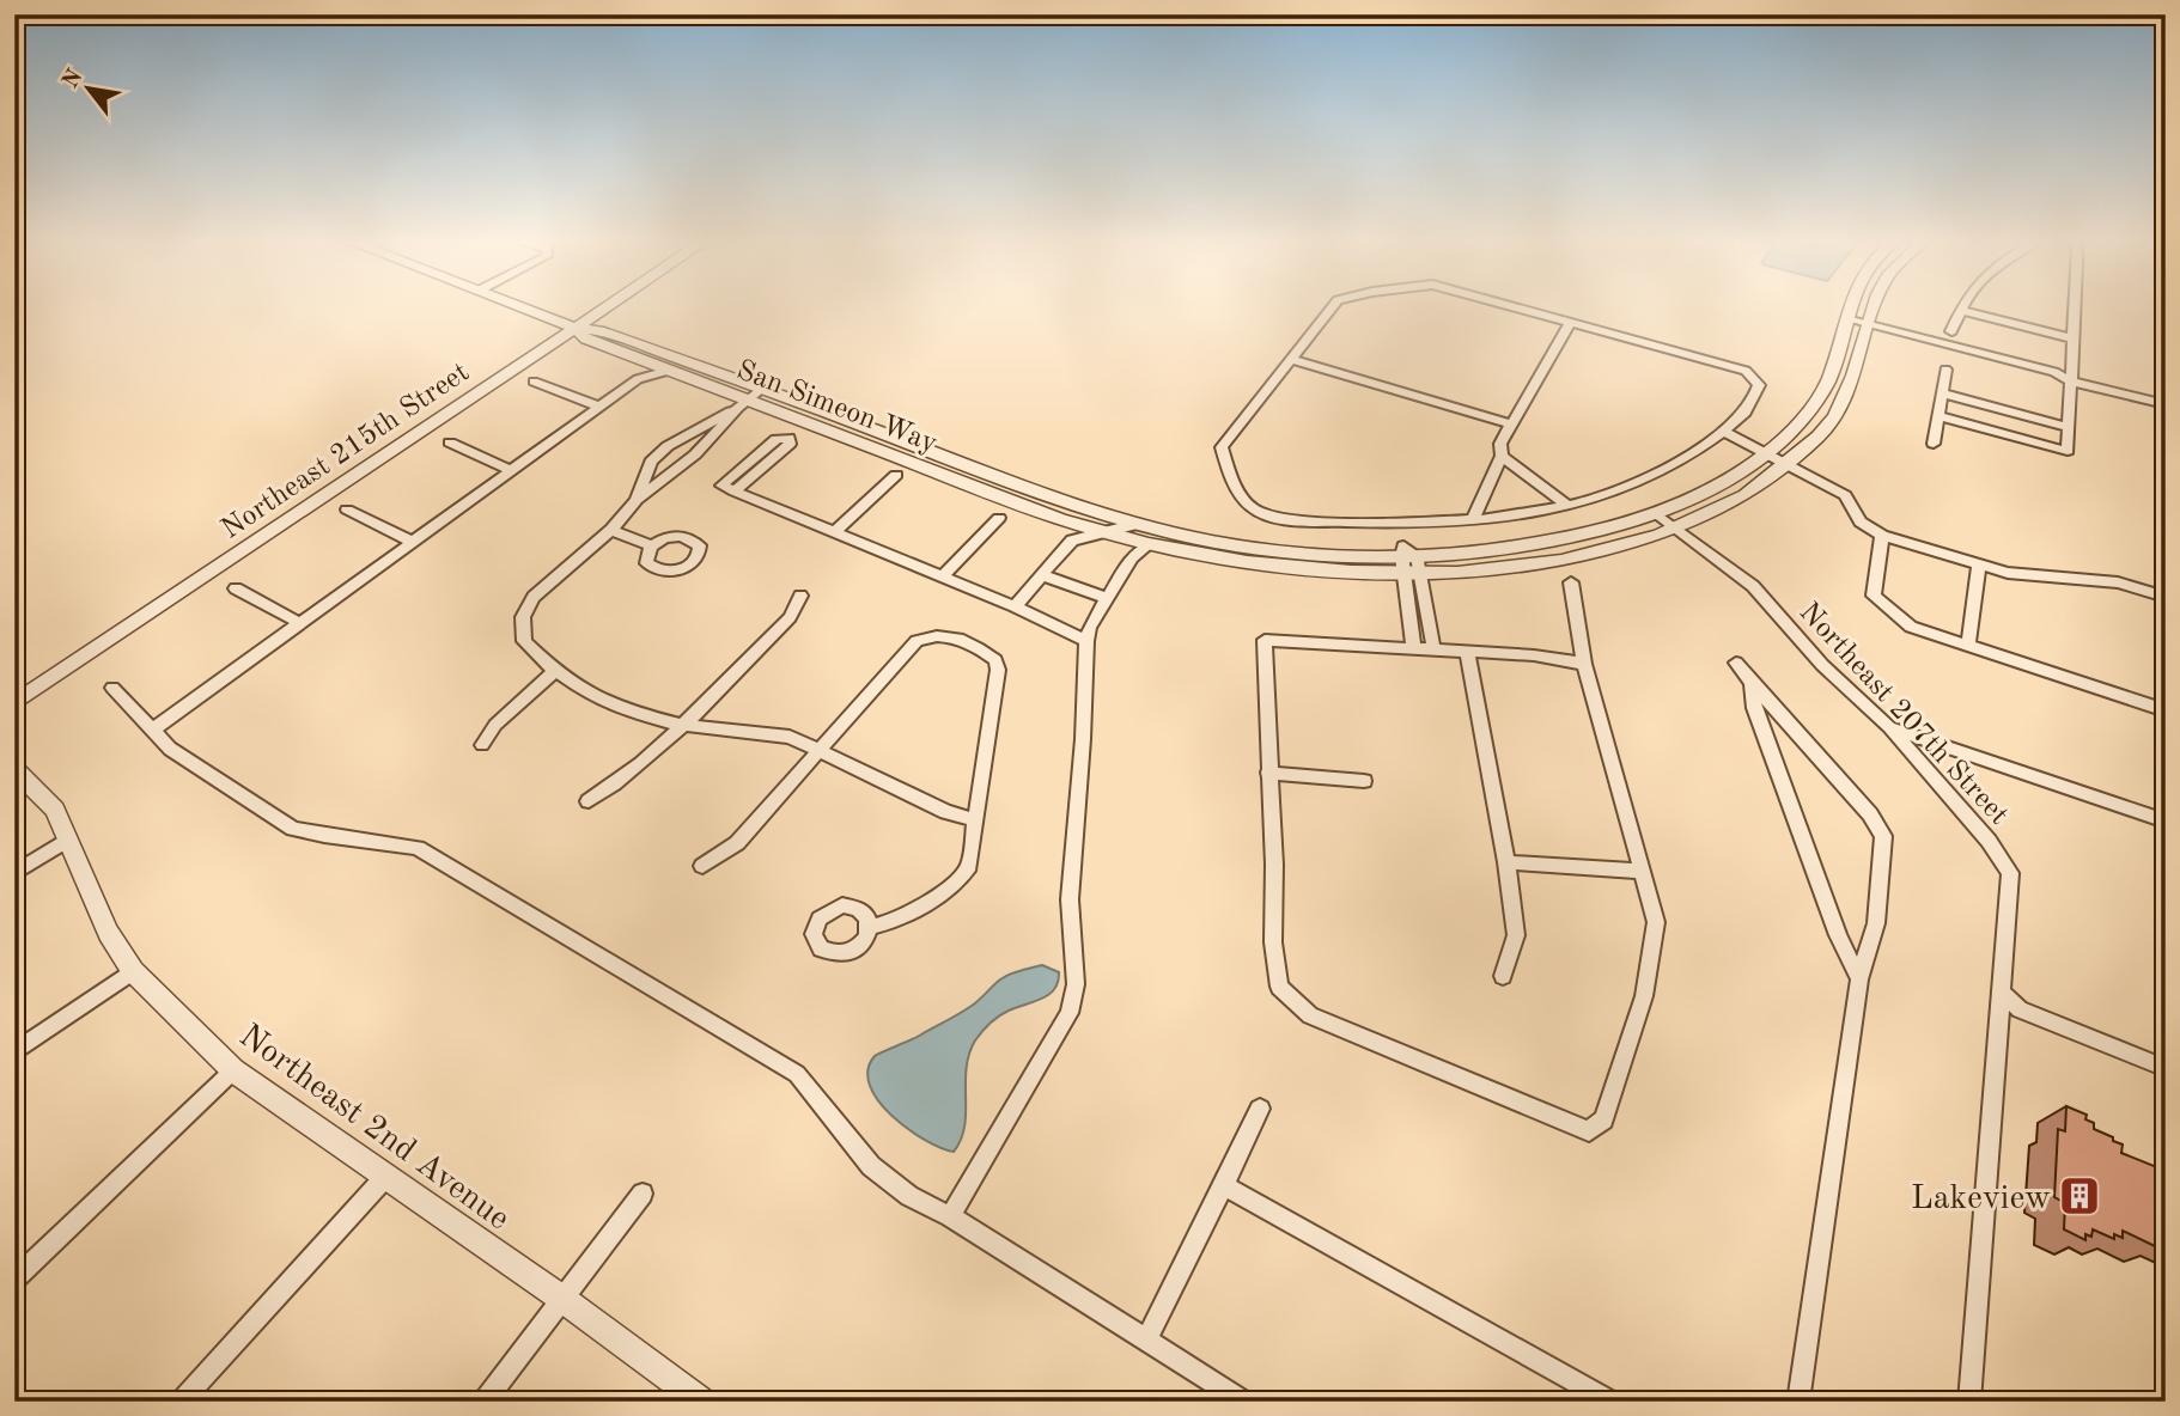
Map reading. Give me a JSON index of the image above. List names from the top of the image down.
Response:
{
  "streets": {
    "street": [
      "San Simeon Way",
      "Northeast 215th Street",
      "Northeast 207th Street",
      "Northeast 2nd Avenue"
    ]
  },
  "crossings": [
    ["San Simeon Way", "Northeast 215th Street"],
    ["San Simeon Way", "Northeast 207th Street"]
  ],
  "places": {
    "building": ["Lakeview"]
  },
  "north": "top left"
}
